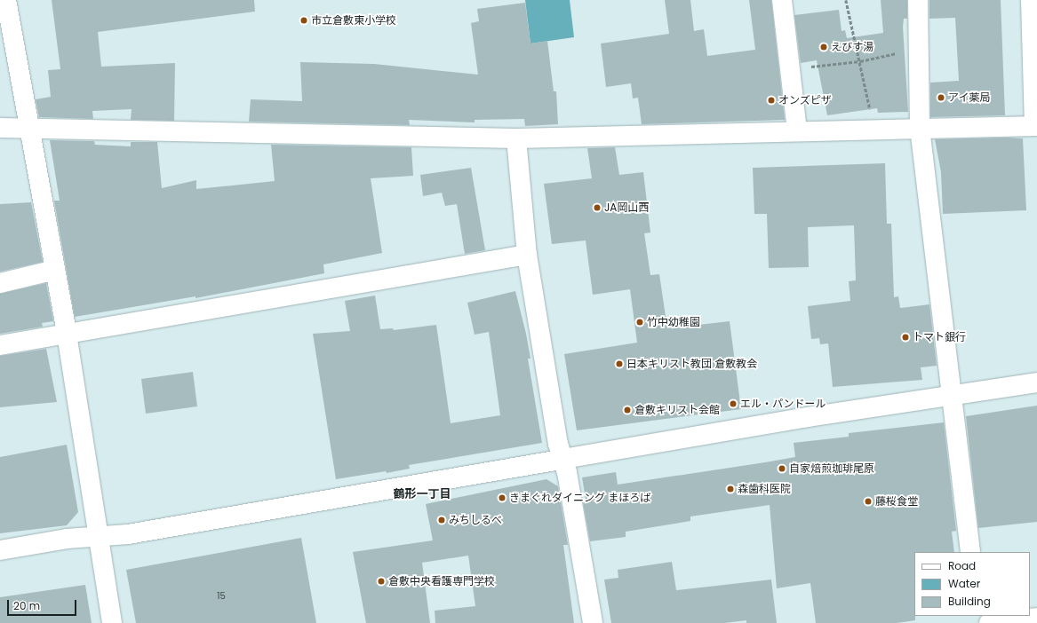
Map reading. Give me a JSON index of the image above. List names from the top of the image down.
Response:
{
  "districts": ["鶴形一丁目"],
  "places": [
    "市立倉敷東小学校",
    "えびす湯",
    "アイ薬局",
    "オンズピザ",
    "JA岡山西",
    "竹中幼稚園",
    "トマト銀行",
    "日本キリスト教団 倉敷教会",
    "エル・パンドール",
    "倉敷キリスト会館",
    "自家焙煎珈琲尾原",
    "森歯科医院",
    "きまぐれダイニング まほろば",
    "藤桜食堂",
    "みちしるべ",
    "倉敷中央看護専門学校"
  ],
  "house_numbers": ["15"],
  "legend": ["Road", "Water", "Building"],
  "scale_bar": "20 m"
}
